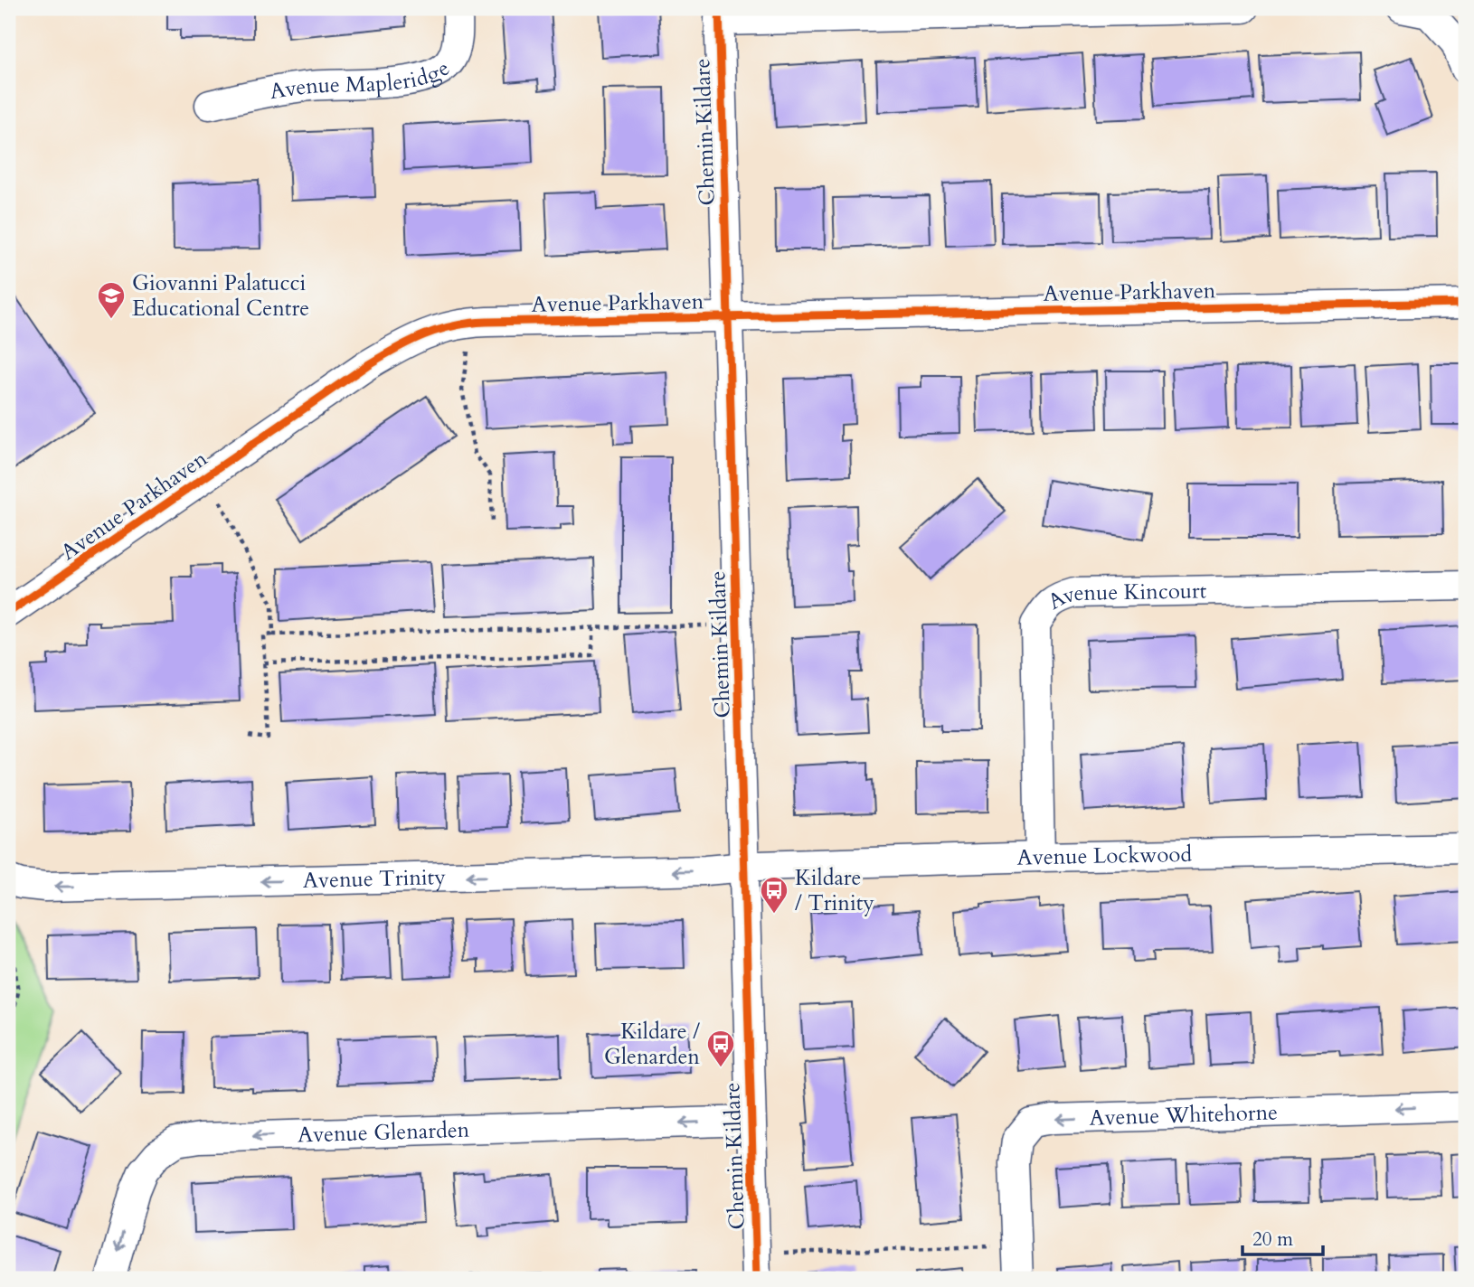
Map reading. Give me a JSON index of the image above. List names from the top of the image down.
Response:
{
  "streets": {
    "street": [
      "Avenue Mapleridge",
      "Chemin Kildare",
      "Avenue Parkhaven",
      "Avenue Kincourt",
      "Avenue Lockwood",
      "Avenue Trinity",
      "Avenue Whitehorne",
      "Avenue Glenarden"
    ]
  },
  "crossings": [
    ["Chemin Kildare", "Avenue Parkhaven"],
    ["Chemin Kildare", "Avenue Lockwood"],
    ["Chemin Kildare", "Avenue Trinity"],
    ["Chemin Kildare", "Avenue Glenarden"],
    ["Avenue Kincourt", "Avenue Lockwood"],
    ["Avenue Lockwood", "Avenue Trinity"]
  ],
  "one_way": ["Avenue Trinity", "Avenue Whitehorne", "Avenue Glenarden"],
  "places": {
    "school or university": ["Giovanni Palatucci Educational Centre"],
    "bus stop": ["Kildare / Trinity", "Kildare / Glenarden"]
  },
  "scale_bar": "20 m"
}
